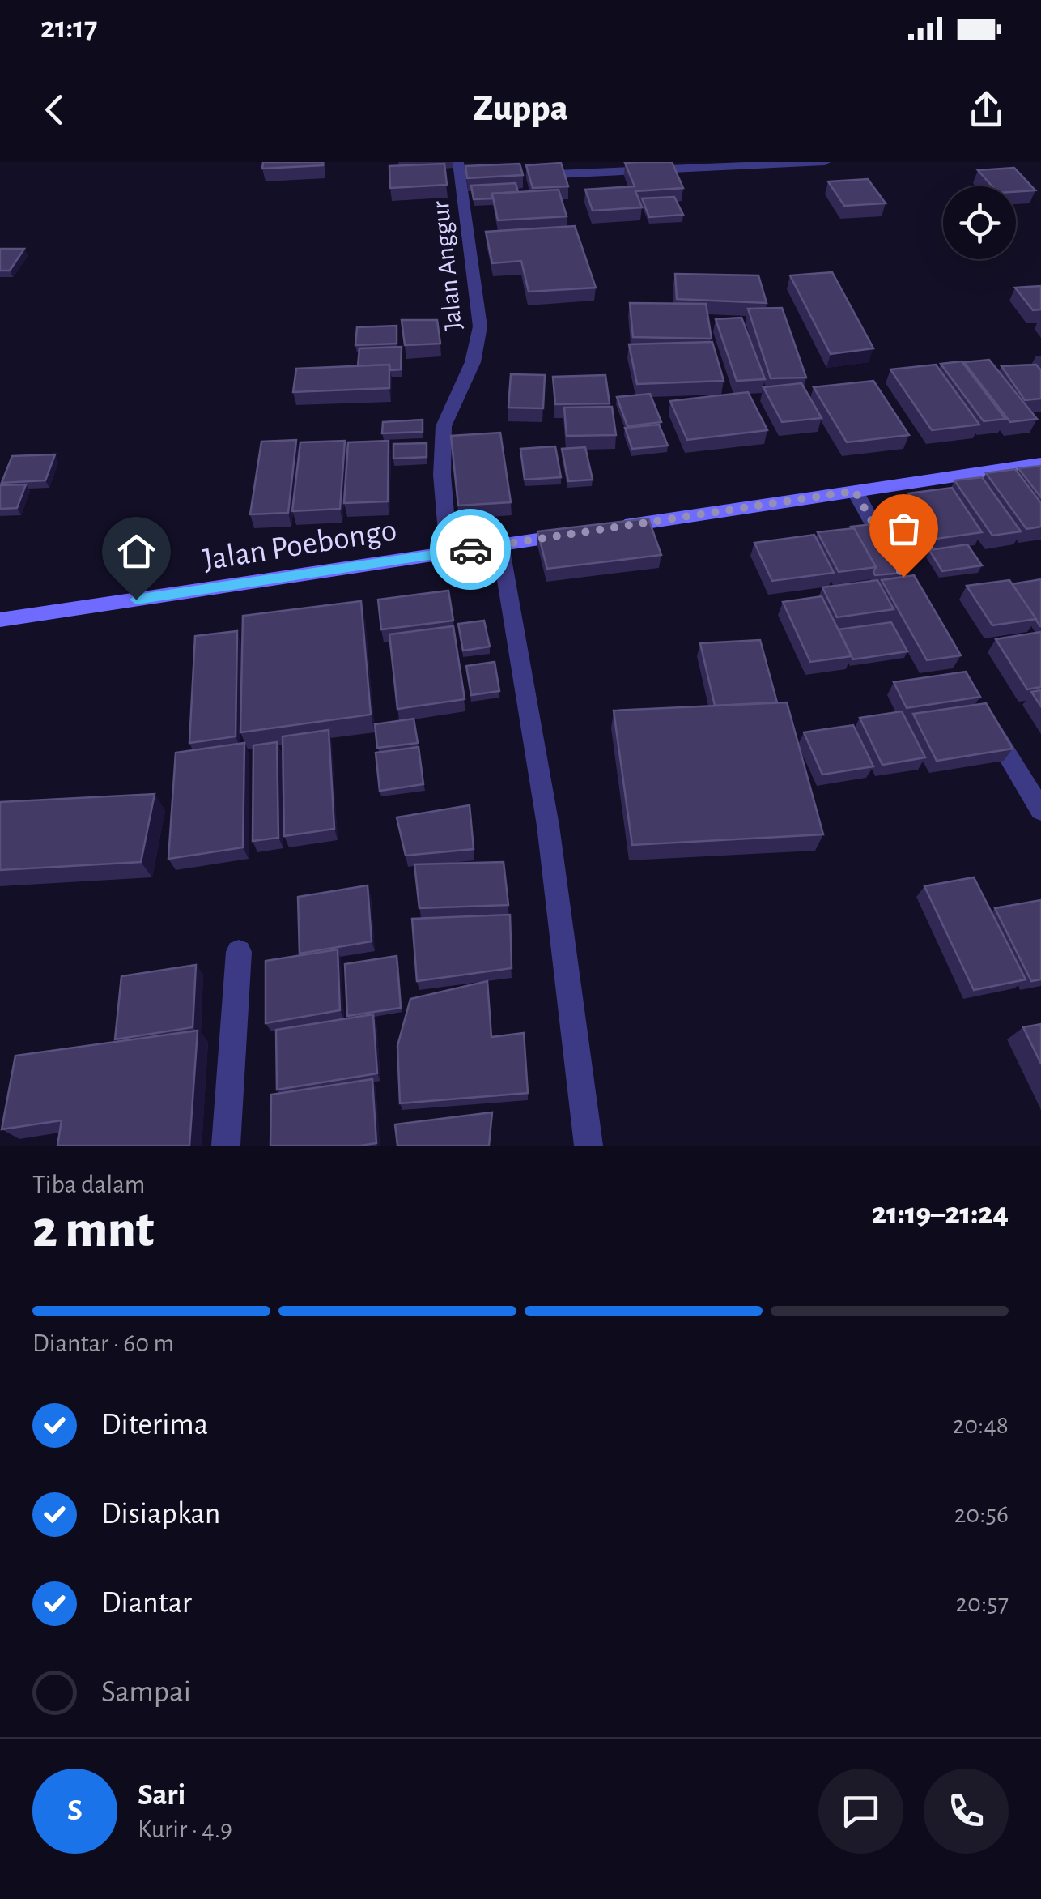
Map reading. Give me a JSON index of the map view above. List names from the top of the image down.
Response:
{
  "streets": {
    "main road": ["Jalan Poebongo"],
    "street": ["Jalan Anggur"]
  },
  "crossings": [
    ["Jalan Anggur", "Jalan Poebongo"]
  ],
  "page": {
    "status": "21:17",
    "header": "Zuppa",
    "heading": ["2 mnt", "Tiba dalam", "21:19–21:24"],
    "panel": ["Sari", "Kurir · 4.9"],
    "bar": "Diantar · 60 m",
    "list": [
      ["Diterima", "20:48"],
      ["Disiapkan", "20:56"],
      ["Diantar", "20:57"],
      "Sampai"
    ],
    "round": "S"
  }
}
